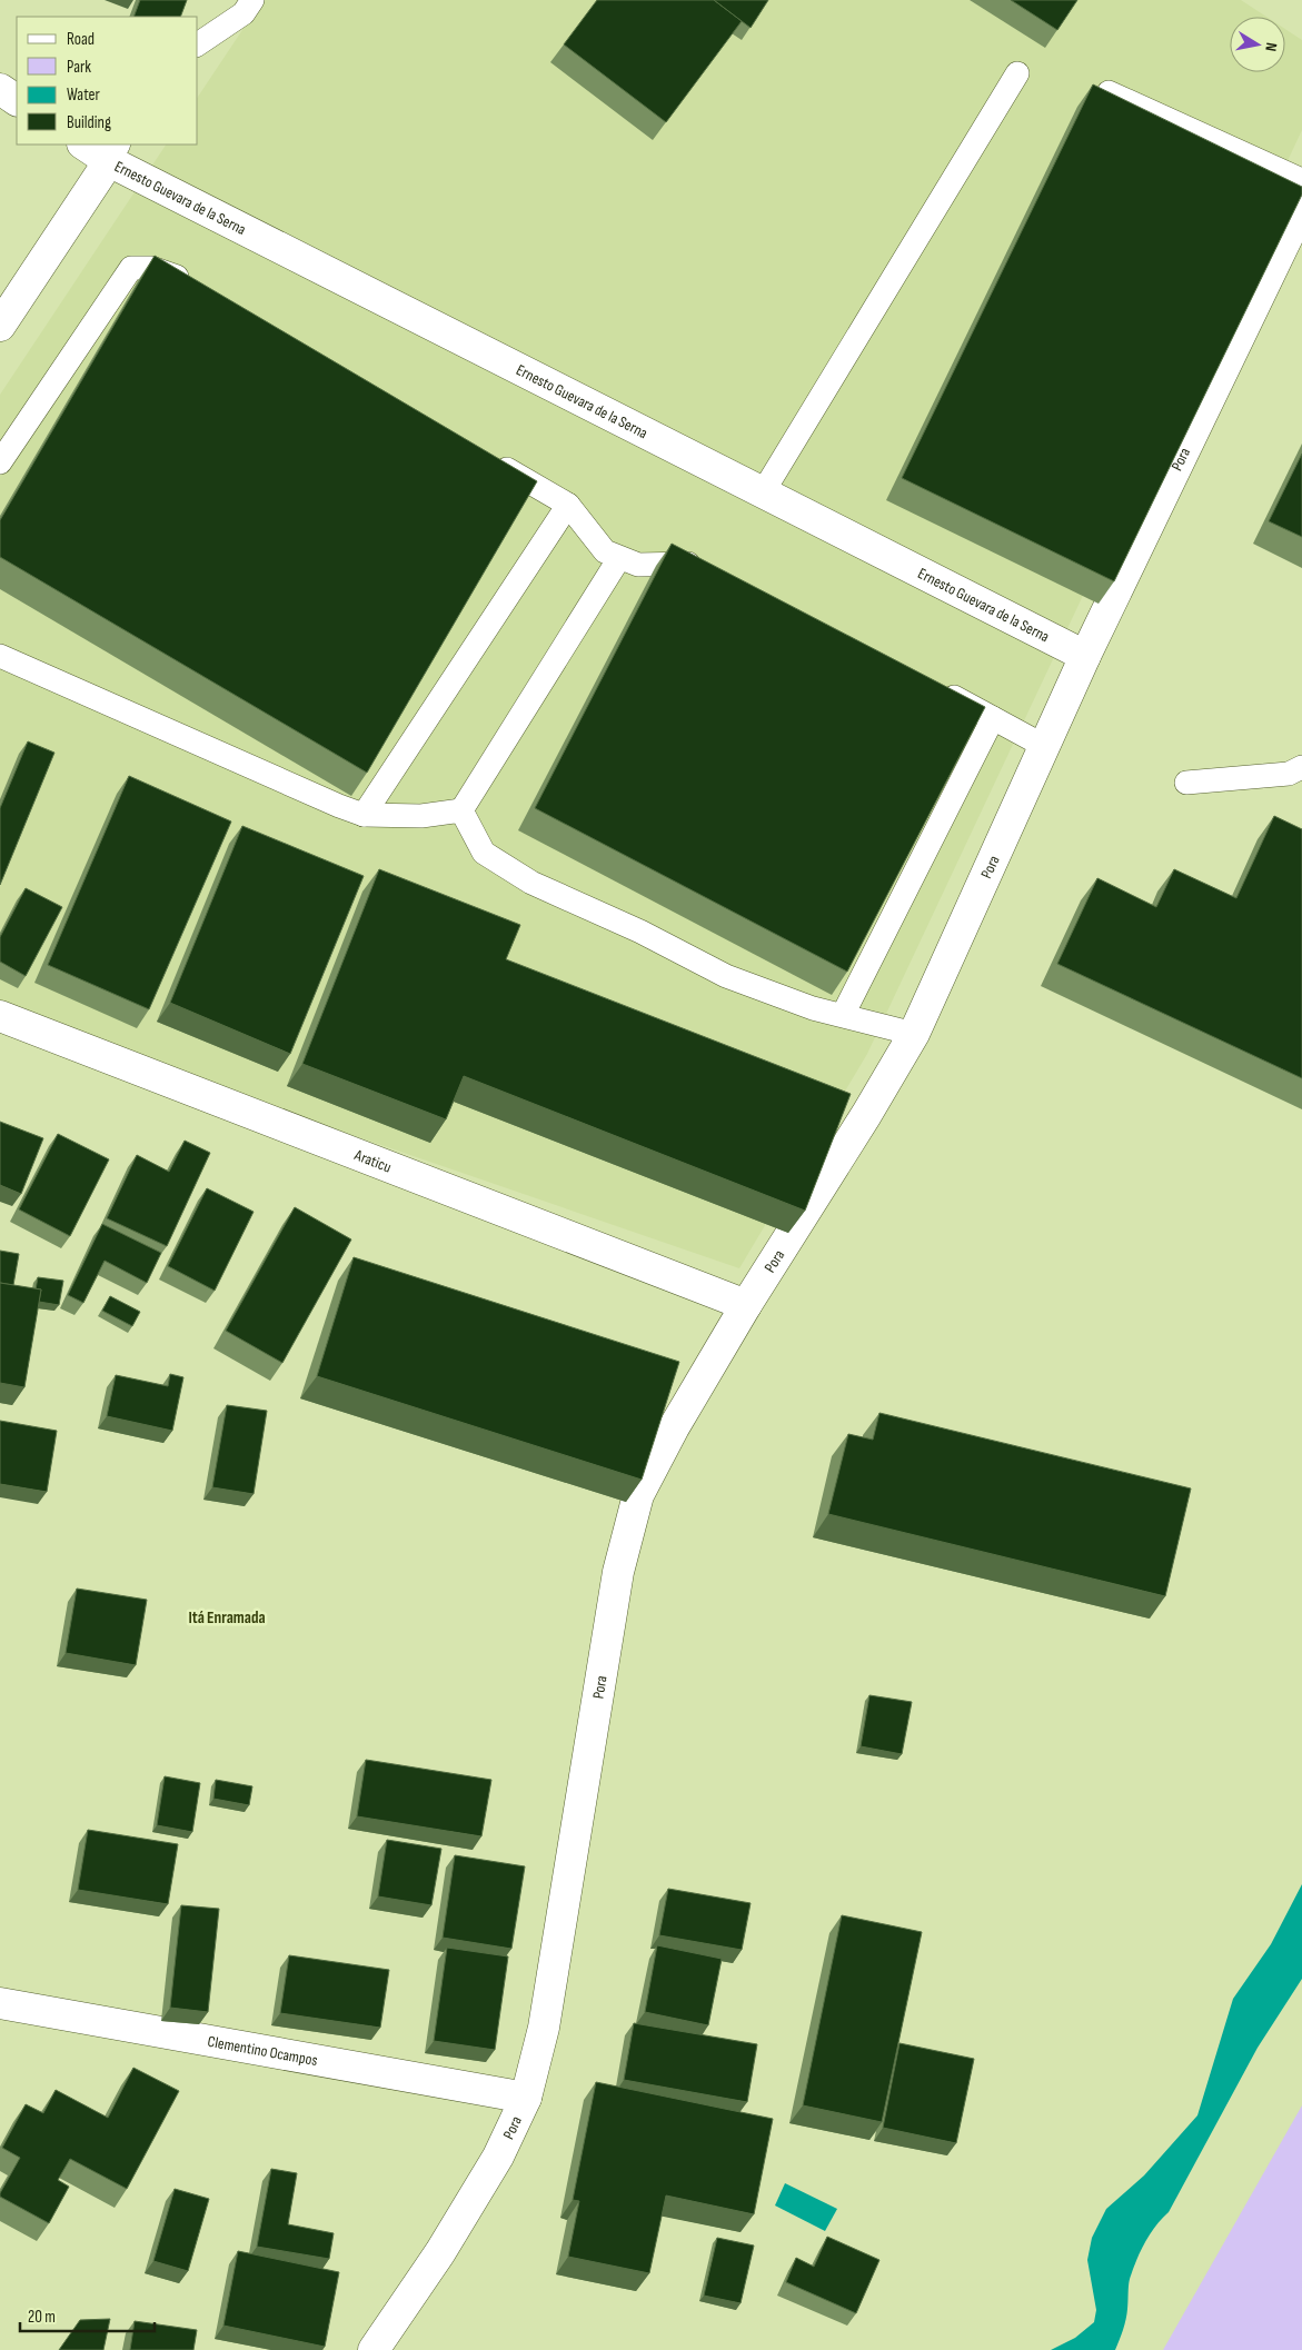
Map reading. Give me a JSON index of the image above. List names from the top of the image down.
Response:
{
  "streets": {
    "street": [
      "Ernesto Guevara de la Serna",
      "Pora",
      "Araticu",
      "Clementino Ocampos"
    ]
  },
  "crossings": [
    ["Ernesto Guevara de la Serna", "Pora"],
    ["Pora", "Araticu"],
    ["Pora", "Clementino Ocampos"]
  ],
  "districts": ["Itá Enramada"],
  "legend": [
    "Road",
    "Park",
    "Water",
    "Building"
  ],
  "scale_bar": "20 m",
  "north": "right"
}
